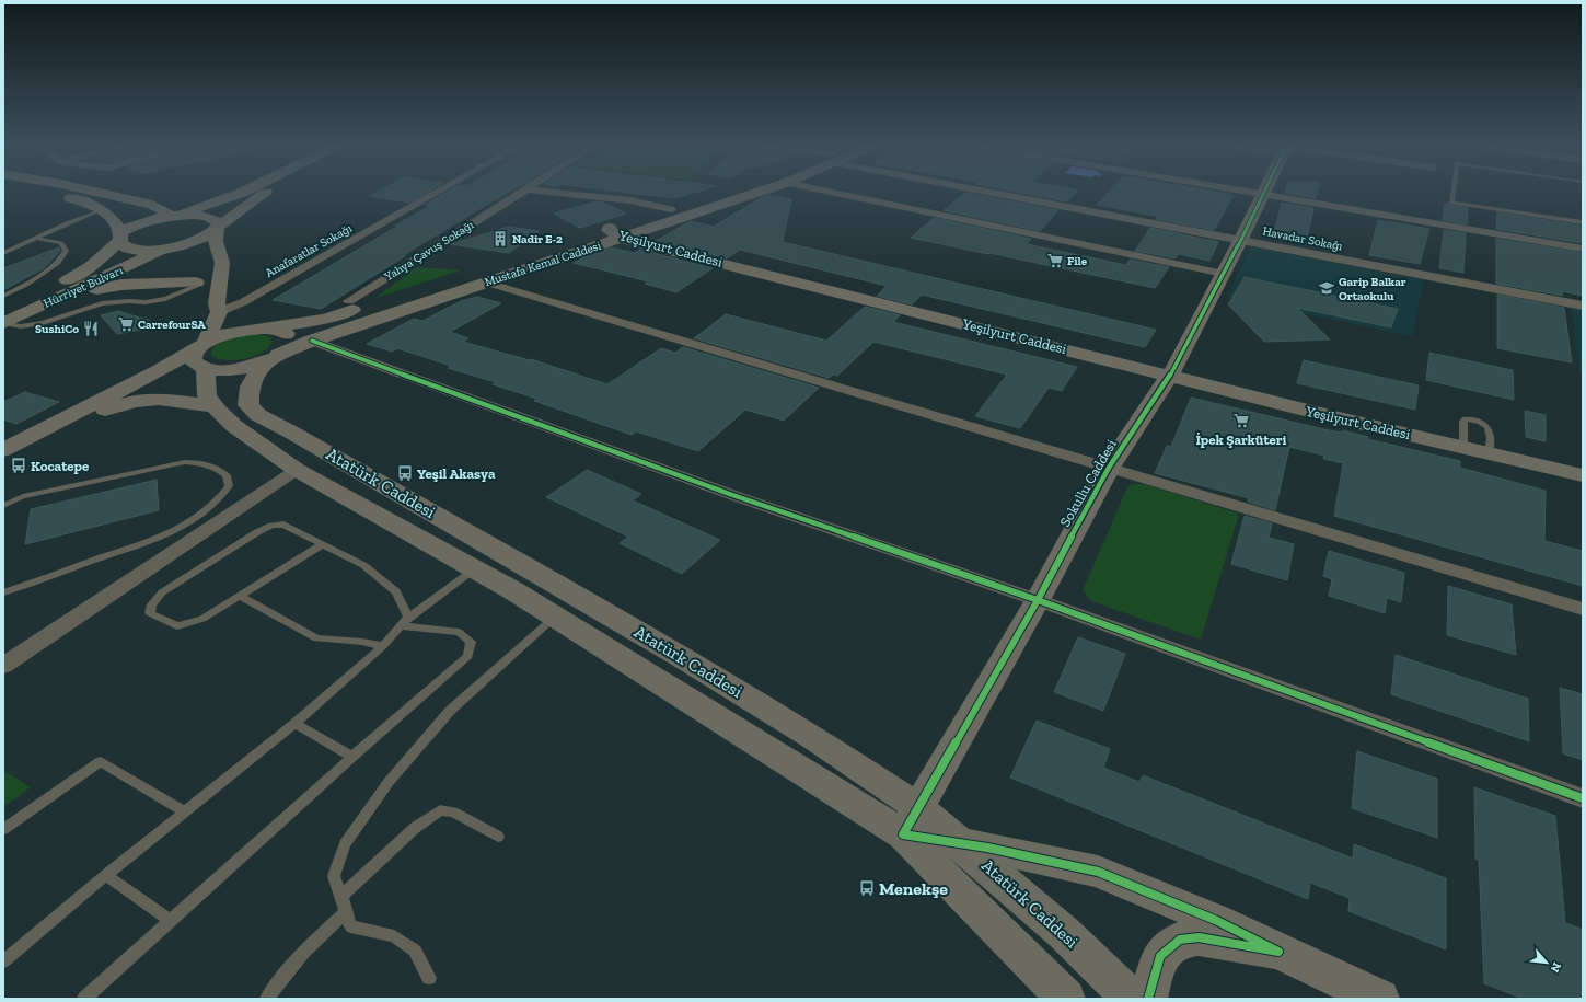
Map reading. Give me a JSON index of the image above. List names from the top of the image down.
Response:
{
  "streets": {
    "main road": [
      "Yeşilyurt Caddesi",
      "Mustafa Kemal Caddesi",
      "Hürriyet Bulvarı",
      "Atatürk Caddesi",
      "Sokullu Caddesi"
    ],
    "street": ["Havadar Sokağı", "Anafaratlar Sokağı", "Yahya Çavuş Sokağı"]
  },
  "crossings": [
    ["Havadar Sokağı", "Sokullu Caddesi"],
    ["Yeşilyurt Caddesi", "Mustafa Kemal Caddesi"],
    ["Yeşilyurt Caddesi", "Sokullu Caddesi"],
    ["Mustafa Kemal Caddesi", "Atatürk Caddesi"],
    ["Atatürk Caddesi", "Sokullu Caddesi"]
  ],
  "places": {
    "building": ["Nadir E-2"],
    "supermarket": ["File", "CarrefourSA", "İpek Şarküteri"],
    "school or university": ["Garip Balkar Ortaokulu"],
    "restaurant": ["SushiCo"],
    "bus stop": ["Kocatepe", "Yeşil Akasya", "Menekşe"]
  },
  "north": "bottom right"
}
